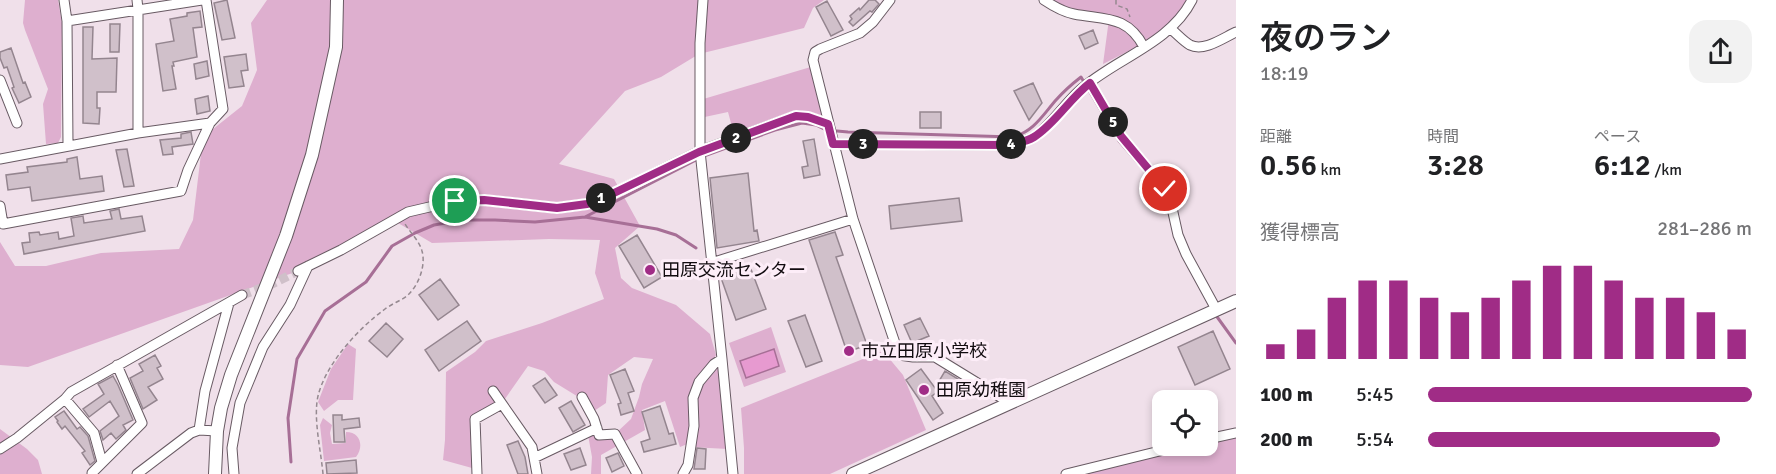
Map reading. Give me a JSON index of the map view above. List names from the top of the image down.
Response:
{
  "places": ["田原交流センター", "市立田原小学校", "田原幼稚園"],
  "page": {
    "heading": ["夜のラン", "18:19"],
    "stats": [
      ["距離", "0.56 km"],
      ["時間", "3:28"],
      ["ペース", "6:12 /km"]
    ],
    "pins": [
      "5",
      "2",
      "3",
      "4",
      "1"
    ],
    "chart": ["獲得標高", "281–286 m"],
    "list": [
      {
        "name": "100 m",
        "note": "5:45"
      },
      {
        "name": "200 m",
        "note": "5:54"
      }
    ]
  }
}
